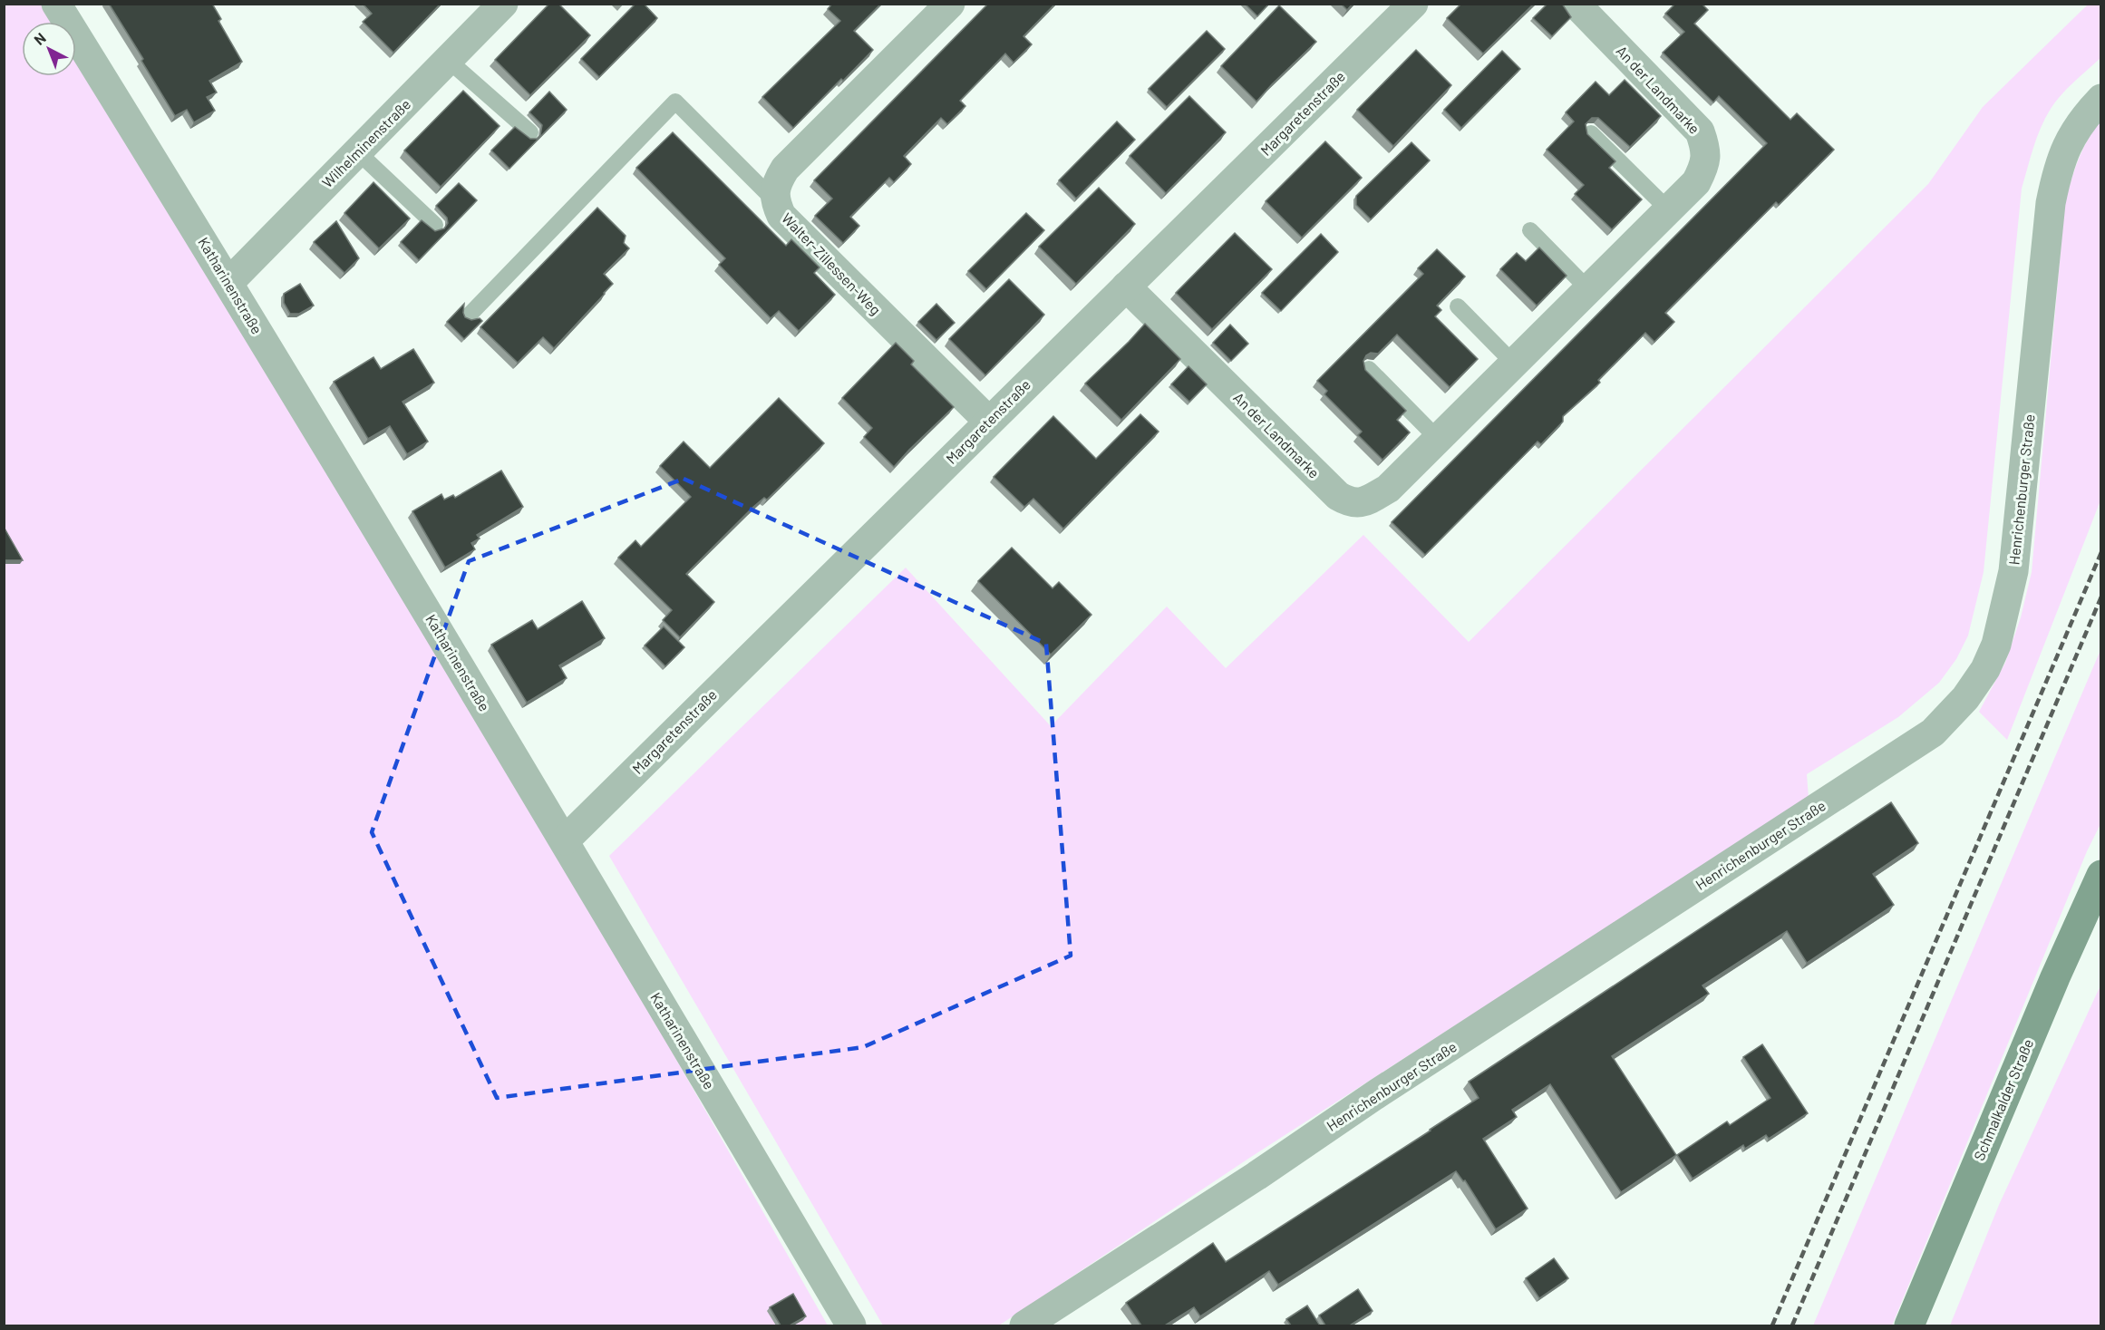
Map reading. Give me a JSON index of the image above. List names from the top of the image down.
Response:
{
  "streets": {
    "main road": ["Schmalkalder Straße"],
    "street": [
      "An der Landmarke",
      "Margaretenstraße",
      "Wilhelminenstraße",
      "Walter-Zillessen-Weg",
      "Katharinenstraße",
      "Henrichenburger Straße"
    ]
  },
  "crossings": [
    ["An der Landmarke", "Margaretenstraße"],
    ["Margaretenstraße", "Walter-Zillessen-Weg"],
    ["Margaretenstraße", "Katharinenstraße"],
    ["Wilhelminenstraße", "Katharinenstraße"]
  ],
  "north": "top left"
}
